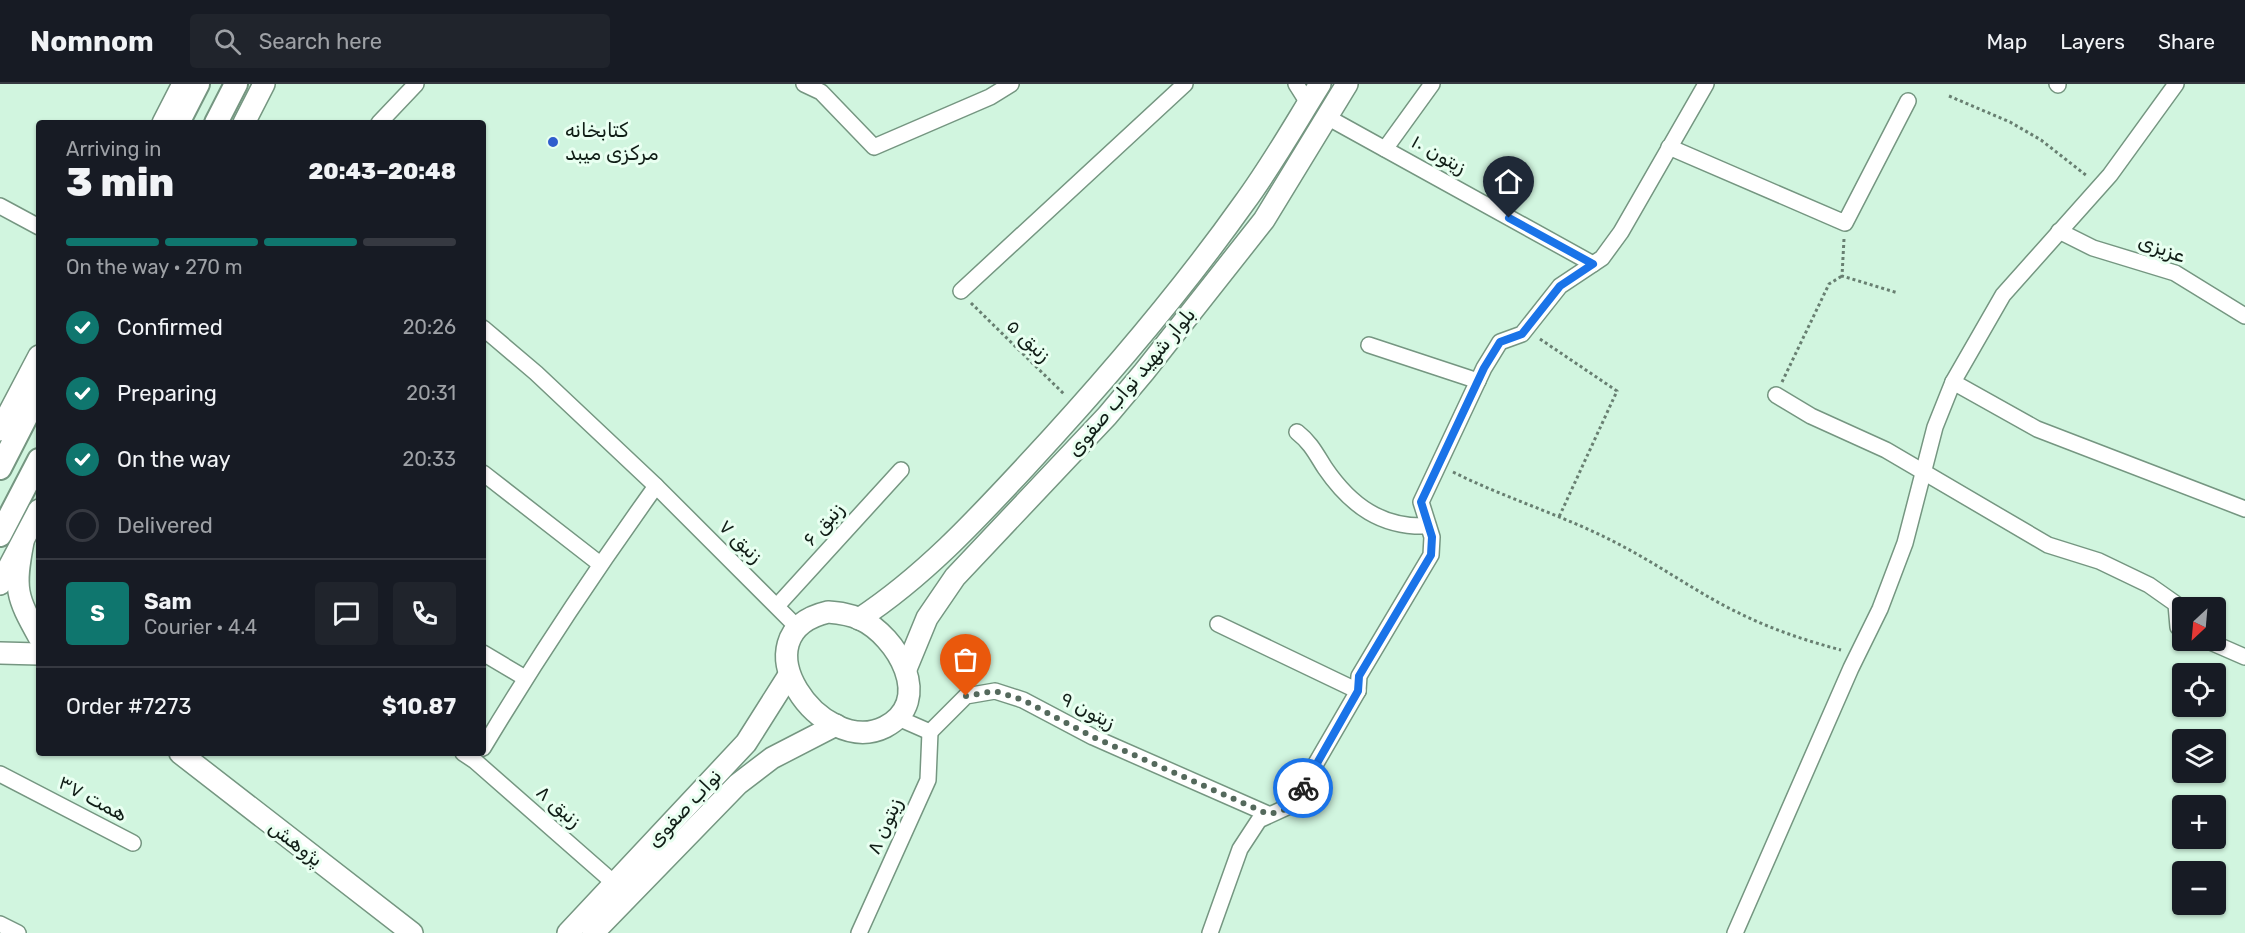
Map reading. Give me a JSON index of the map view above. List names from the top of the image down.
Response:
{
  "streets": {
    "main road": ["بلوار شهید نواب صفوی", "نواب صفوی", "پژوهش"],
    "street": [
      "زیتون ۱۰",
      "عزیزی",
      "زنبق ۶",
      "زنبق ۷",
      "زیتون ۹",
      "همت ۳۷",
      "زنبق ۸",
      "زیتون ۸"
    ],
    "path": ["زنبق ۵"]
  },
  "crossings": [
    ["زیتون ۱۰", "بلوار شهید نواب صفوی"],
    ["زنبق ۵", "بلوار شهید نواب صفوی"],
    ["بلوار شهید نواب صفوی", "زنبق ۷"],
    ["بلوار شهید نواب صفوی", "نواب صفوی"],
    ["زنبق ۶", "زنبق ۷"],
    ["زنبق ۷", "نواب صفوی"],
    ["زیتون ۹", "زیتون ۸"],
    ["زنبق ۸", "نواب صفوی"]
  ],
  "places": ["کتابخانه مرکزی میبد"],
  "north": "bottom left",
  "page": {
    "header": "Nomnom",
    "search": "Search here",
    "nav": ["Map", "Layers", "Share"],
    "heading": ["3 min", "Arriving in", "20:43–20:48"],
    "panel": [
      "Sam",
      "Courier · 4.4",
      "Order #7273",
      "$10.87"
    ],
    "bar": "On the way · 270 m",
    "list": [
      ["Confirmed", "20:26"],
      ["Preparing", "20:31"],
      ["On the way", "20:33"],
      "Delivered"
    ],
    "round": "S",
    "map_buttons": ["+", "−"]
  }
}
